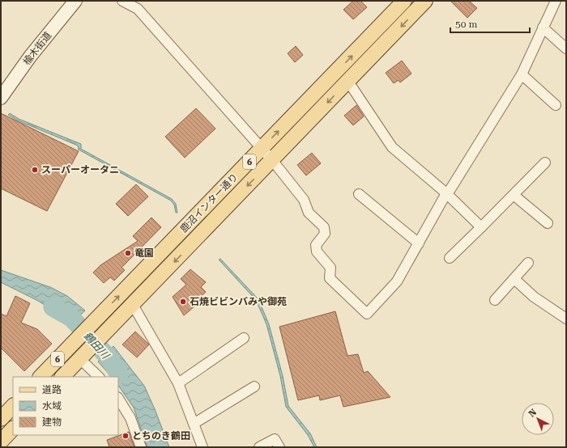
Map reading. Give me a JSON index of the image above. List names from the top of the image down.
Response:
{
  "streets": {
    "main road": ["6", "鹿沼インター通り"],
    "street": ["楡木街道"]
  },
  "water": ["鶴田川"],
  "places": [
    "スーパーオータニ",
    "竜園",
    "石焼ビビンバみや御苑",
    "とちのき鶴田"
  ],
  "legend": ["道路", "水域", "建物"],
  "scale_bar": "50 m",
  "north": "top left"
}
